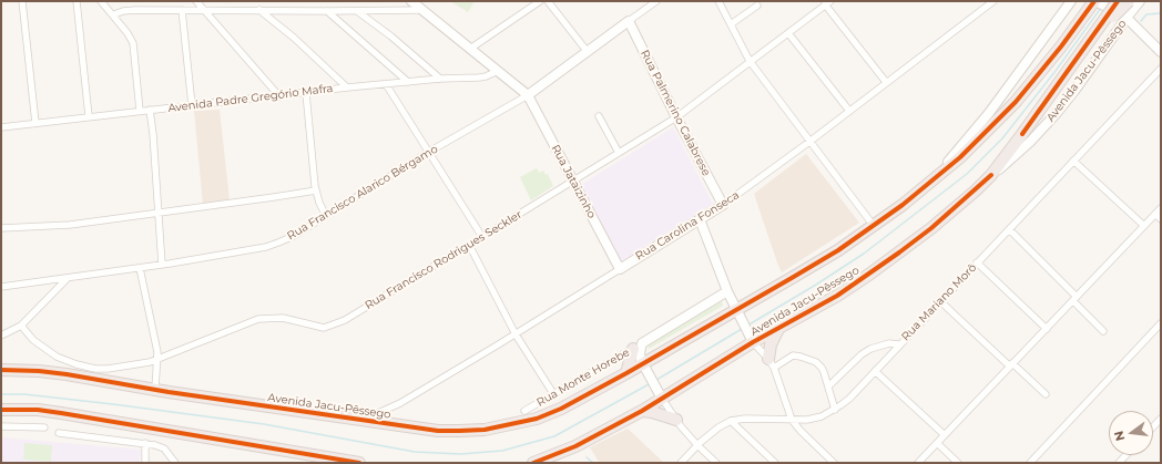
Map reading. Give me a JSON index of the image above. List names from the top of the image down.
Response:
{
  "streets": {
    "highway": ["Avenida Jacu-Pêssego"],
    "street": [
      "Avenida Padre Gregório Mafra",
      "Rua Palmerino Calabrese",
      "Rua Jataizinho",
      "Rua Francisco Alarico Bérgamo",
      "Rua Carolina Fonseca",
      "Rua Francisco Rodrigues Seckler",
      "Rua Mariano Morô",
      "Rua Monte Horebe"
    ]
  },
  "crossings": [
    ["Avenida Jacu-Pêssego", "Rua Carolina Fonseca"],
    ["Avenida Jacu-Pêssego", "Rua Monte Horebe"],
    ["Rua Palmerino Calabrese", "Rua Francisco Alarico Bérgamo"],
    ["Rua Palmerino Calabrese", "Rua Carolina Fonseca"],
    ["Rua Palmerino Calabrese", "Rua Francisco Rodrigues Seckler"],
    ["Rua Jataizinho", "Rua Francisco Alarico Bérgamo"],
    ["Rua Jataizinho", "Rua Carolina Fonseca"],
    ["Rua Jataizinho", "Rua Francisco Rodrigues Seckler"]
  ],
  "north": "left"
}
